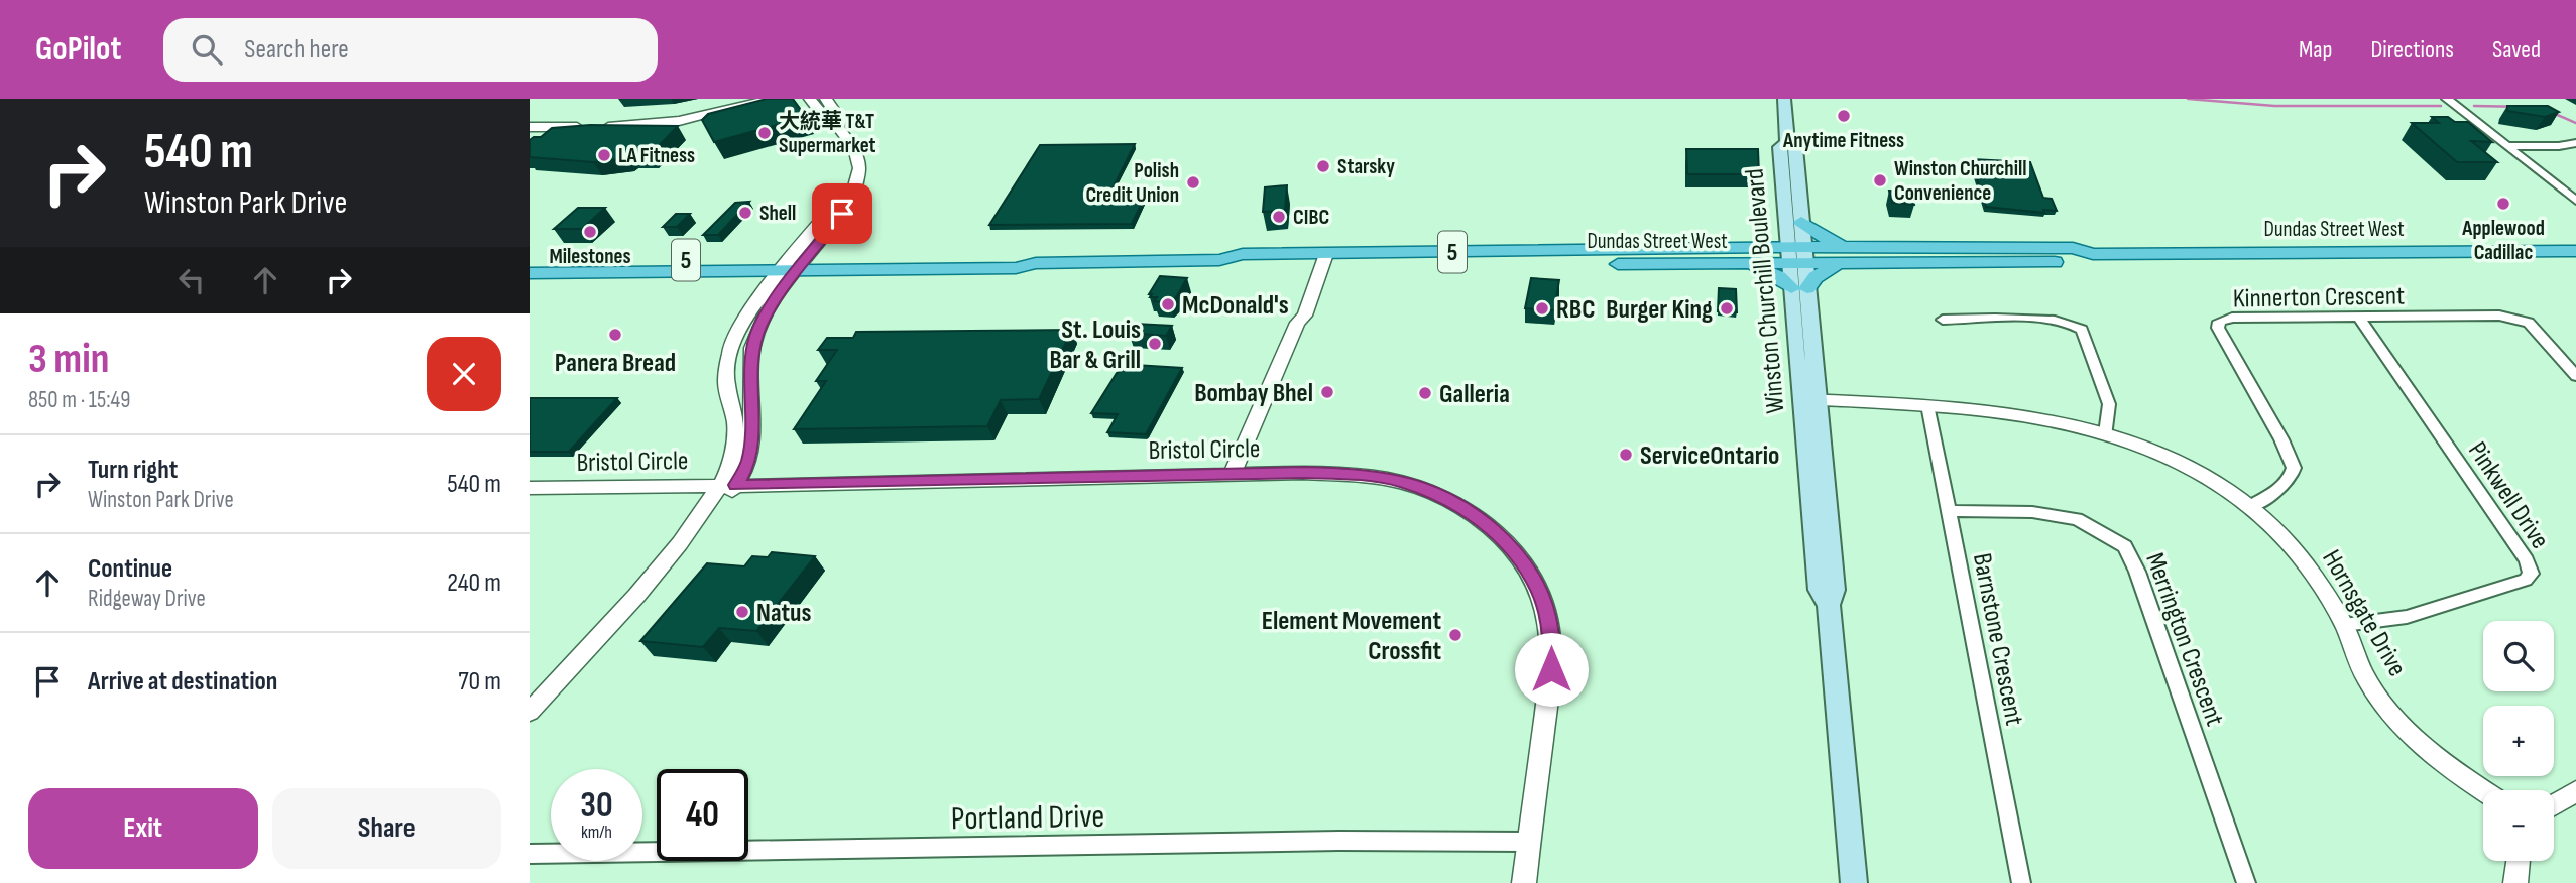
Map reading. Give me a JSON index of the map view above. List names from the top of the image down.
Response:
{
  "streets": {
    "main road": ["Dundas Street West", "5", "Winston Churchill Boulevard"],
    "street": [
      "Kinnerton Crescent",
      "Bristol Circle",
      "Pinkwell Drive",
      "Hornsgate Drive",
      "Barnstone Crescent",
      "Merrington Crescent",
      "Portland Drive"
    ]
  },
  "crossings": [
    ["Dundas Street West", "Winston Churchill Boulevard"],
    ["Winston Churchill Boulevard", "Hornsgate Drive"],
    ["Kinnerton Crescent", "Pinkwell Drive"],
    ["Kinnerton Crescent", "Hornsgate Drive"],
    ["Bristol Circle", "Portland Drive"],
    ["Pinkwell Drive", "Hornsgate Drive"],
    ["Hornsgate Drive", "Barnstone Crescent"],
    ["Barnstone Crescent", "Merrington Crescent"]
  ],
  "places": [
    "Anytime Fitness",
    "大統華 T&T Supermarket",
    "LA Fitness",
    "Starsky",
    "Winston Churchill Convenience",
    "Polish Credit Union",
    "Applewood Cadillac",
    "Shell",
    "CIBC",
    "Milestones",
    "McDonald's",
    "RBC",
    "Burger King",
    "Panera Bread",
    "St. Louis Bar & Grill",
    "Bombay Bhel",
    "Galleria",
    "ServiceOntario",
    "Natus",
    "Element Movement Crossfit"
  ],
  "page": {
    "header": "GoPilot",
    "search": "Search here",
    "nav": ["Map", "Directions", "Saved"],
    "turn": ["540 m", "Winston Park Drive"],
    "heading": ["3 min", "850 m · 15:49"],
    "list": [
      {
        "name": "Turn right",
        "note": "Winston Park Drive",
        "value": "540 m"
      },
      {
        "name": "Continue",
        "note": "Ridgeway Drive",
        "value": "240 m"
      },
      {
        "name": "Arrive at destination",
        "value": "70 m"
      }
    ],
    "map_buttons": ["+", "−"],
    "speed": "30 km/h",
    "limit": "40",
    "buttons": ["Exit", "Share"]
  }
}
